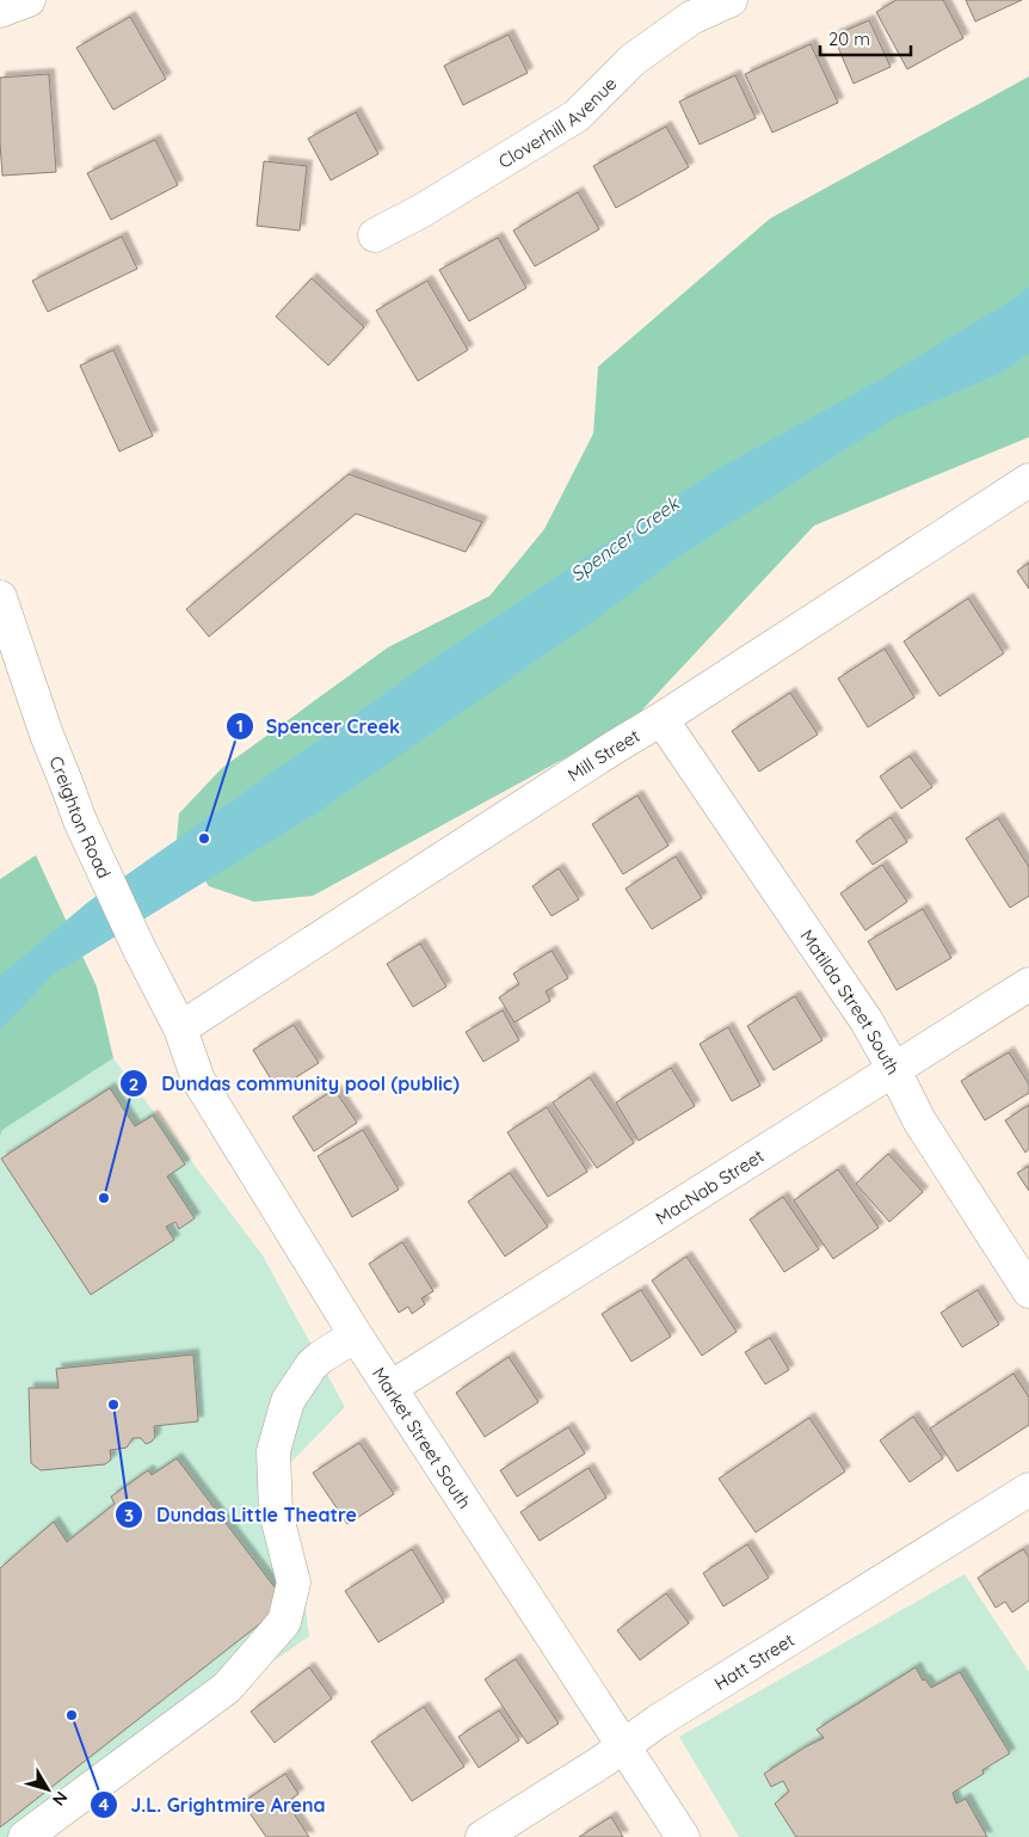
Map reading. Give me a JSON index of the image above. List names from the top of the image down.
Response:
{
  "streets": {
    "street": [
      "Cloverhill Avenue",
      "Mill Street",
      "Creighton Road",
      "Matilda Street South",
      "MacNab Street",
      "Market Street South",
      "Hatt Street"
    ]
  },
  "crossings": [
    ["Mill Street", "Creighton Road"],
    ["Mill Street", "Matilda Street South"],
    ["Mill Street", "Market Street South"],
    ["Creighton Road", "Market Street South"],
    ["Matilda Street South", "MacNab Street"],
    ["MacNab Street", "Market Street South"],
    ["Market Street South", "Hatt Street"]
  ],
  "water": ["Spencer Creek"],
  "places": [
    "Spencer Creek",
    "Dundas community pool (public)",
    "Dundas Little Theatre",
    "J.L. Grightmire Arena"
  ],
  "scale_bar": "20 m",
  "north": "bottom right"
}
